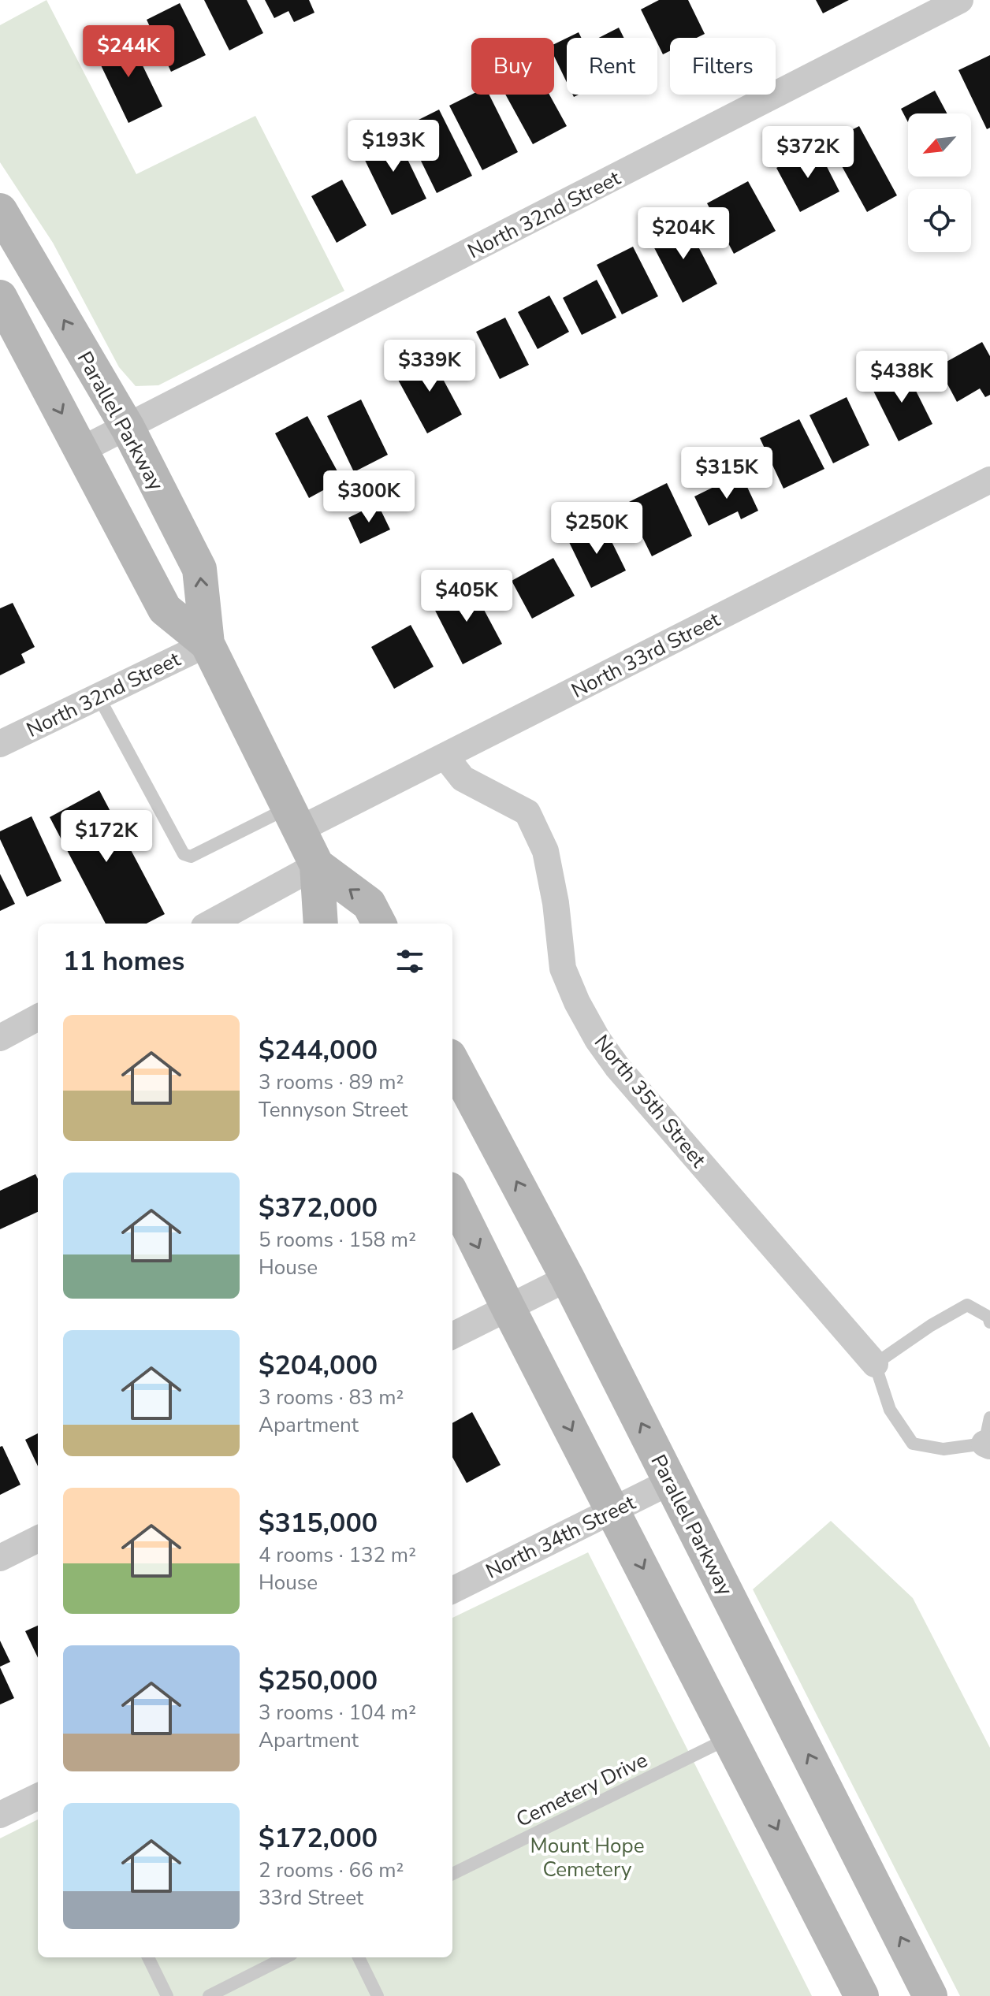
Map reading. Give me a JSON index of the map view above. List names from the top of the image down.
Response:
{
  "streets": {
    "main road": ["Parallel Parkway"],
    "street": [
      "North 32nd Street",
      "North 33rd Street",
      "North 35th Street",
      "North 34th Street"
    ],
    "lane": ["Cemetery Drive"]
  },
  "crossings": [
    ["North 32nd Street", "Parallel Parkway"],
    ["Parallel Parkway", "North 33rd Street"],
    ["Parallel Parkway", "North 34th Street"],
    ["North 33rd Street", "North 35th Street"]
  ],
  "parks": ["Mount Hope Cemetery"],
  "north": "bottom left",
  "page": {
    "price": [
      "$244K",
      "$193K",
      "$372K",
      "$204K",
      "$339K",
      "$438K",
      "$315K",
      "$300K",
      "$250K",
      "$405K",
      "$172K"
    ],
    "chip": ["Buy", "Rent", "Filters"],
    "heading": "11 homes",
    "list": [
      {
        "name": "$244,000",
        "note": "3 rooms · 89 m² · Tennyson Street"
      },
      {
        "name": "$372,000",
        "note": "5 rooms · 158 m² · House"
      },
      {
        "name": "$204,000",
        "note": "3 rooms · 83 m² · Apartment"
      },
      {
        "name": "$315,000",
        "note": "4 rooms · 132 m² · House"
      },
      {
        "name": "$250,000",
        "note": "3 rooms · 104 m² · Apartment"
      },
      {
        "name": "$172,000",
        "note": "2 rooms · 66 m² · 33rd Street"
      }
    ]
  }
}
